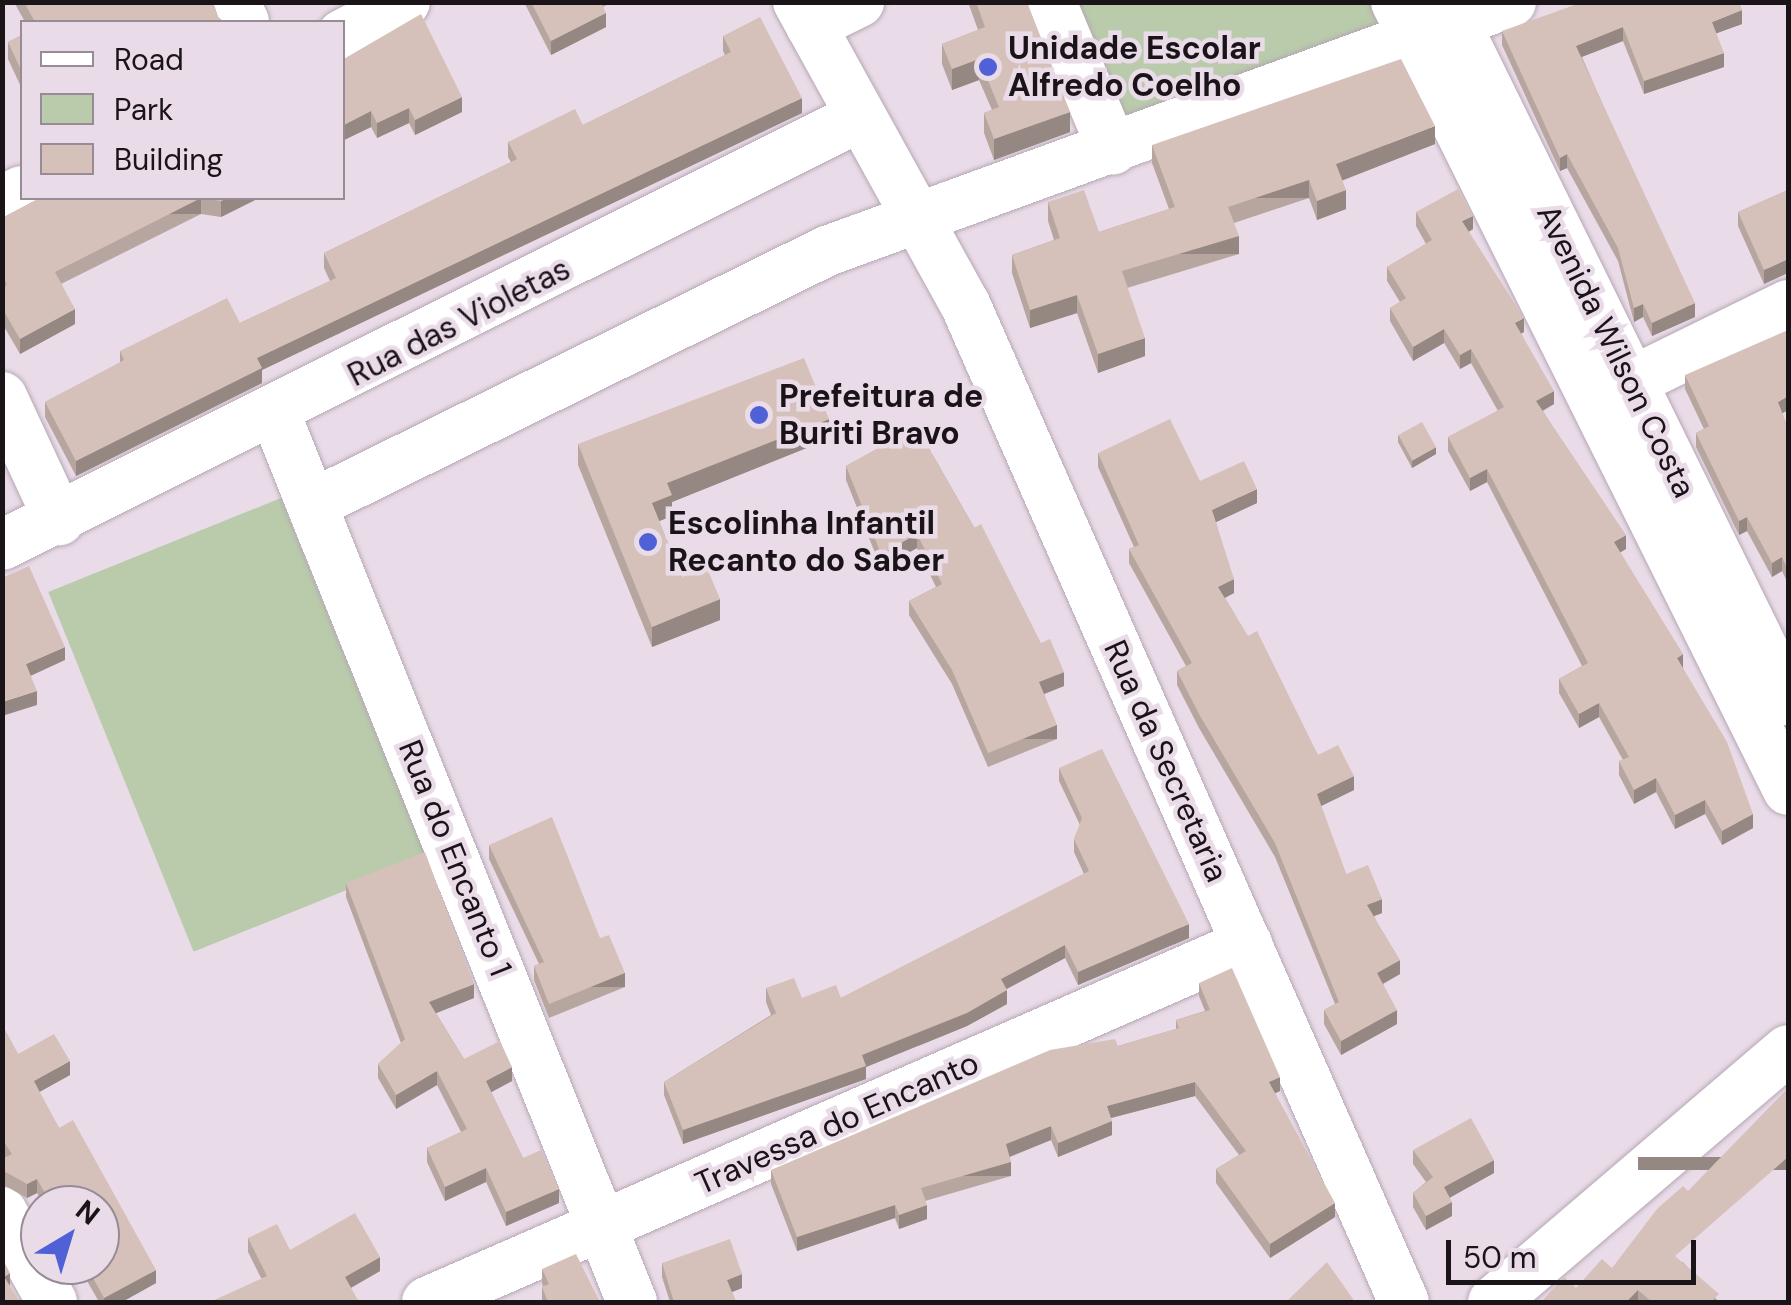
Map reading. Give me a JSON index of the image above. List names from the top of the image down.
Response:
{
  "streets": {
    "street": [
      "Rua das Violetas",
      "Avenida Wilson Costa",
      "Rua da Secretaria",
      "Rua do Encanto 1",
      "Travessa do Encanto"
    ]
  },
  "crossings": [
    ["Rua das Violetas", "Rua da Secretaria"],
    ["Rua das Violetas", "Rua do Encanto 1"],
    ["Rua da Secretaria", "Travessa do Encanto"],
    ["Rua do Encanto 1", "Travessa do Encanto"]
  ],
  "places": ["Unidade Escolar Alfredo Coelho", "Prefeitura de Buriti Bravo", "Escolinha Infantil Recanto do Saber"],
  "legend": ["Road", "Park", "Building"],
  "scale_bar": "50 m",
  "north": "top right"
}
